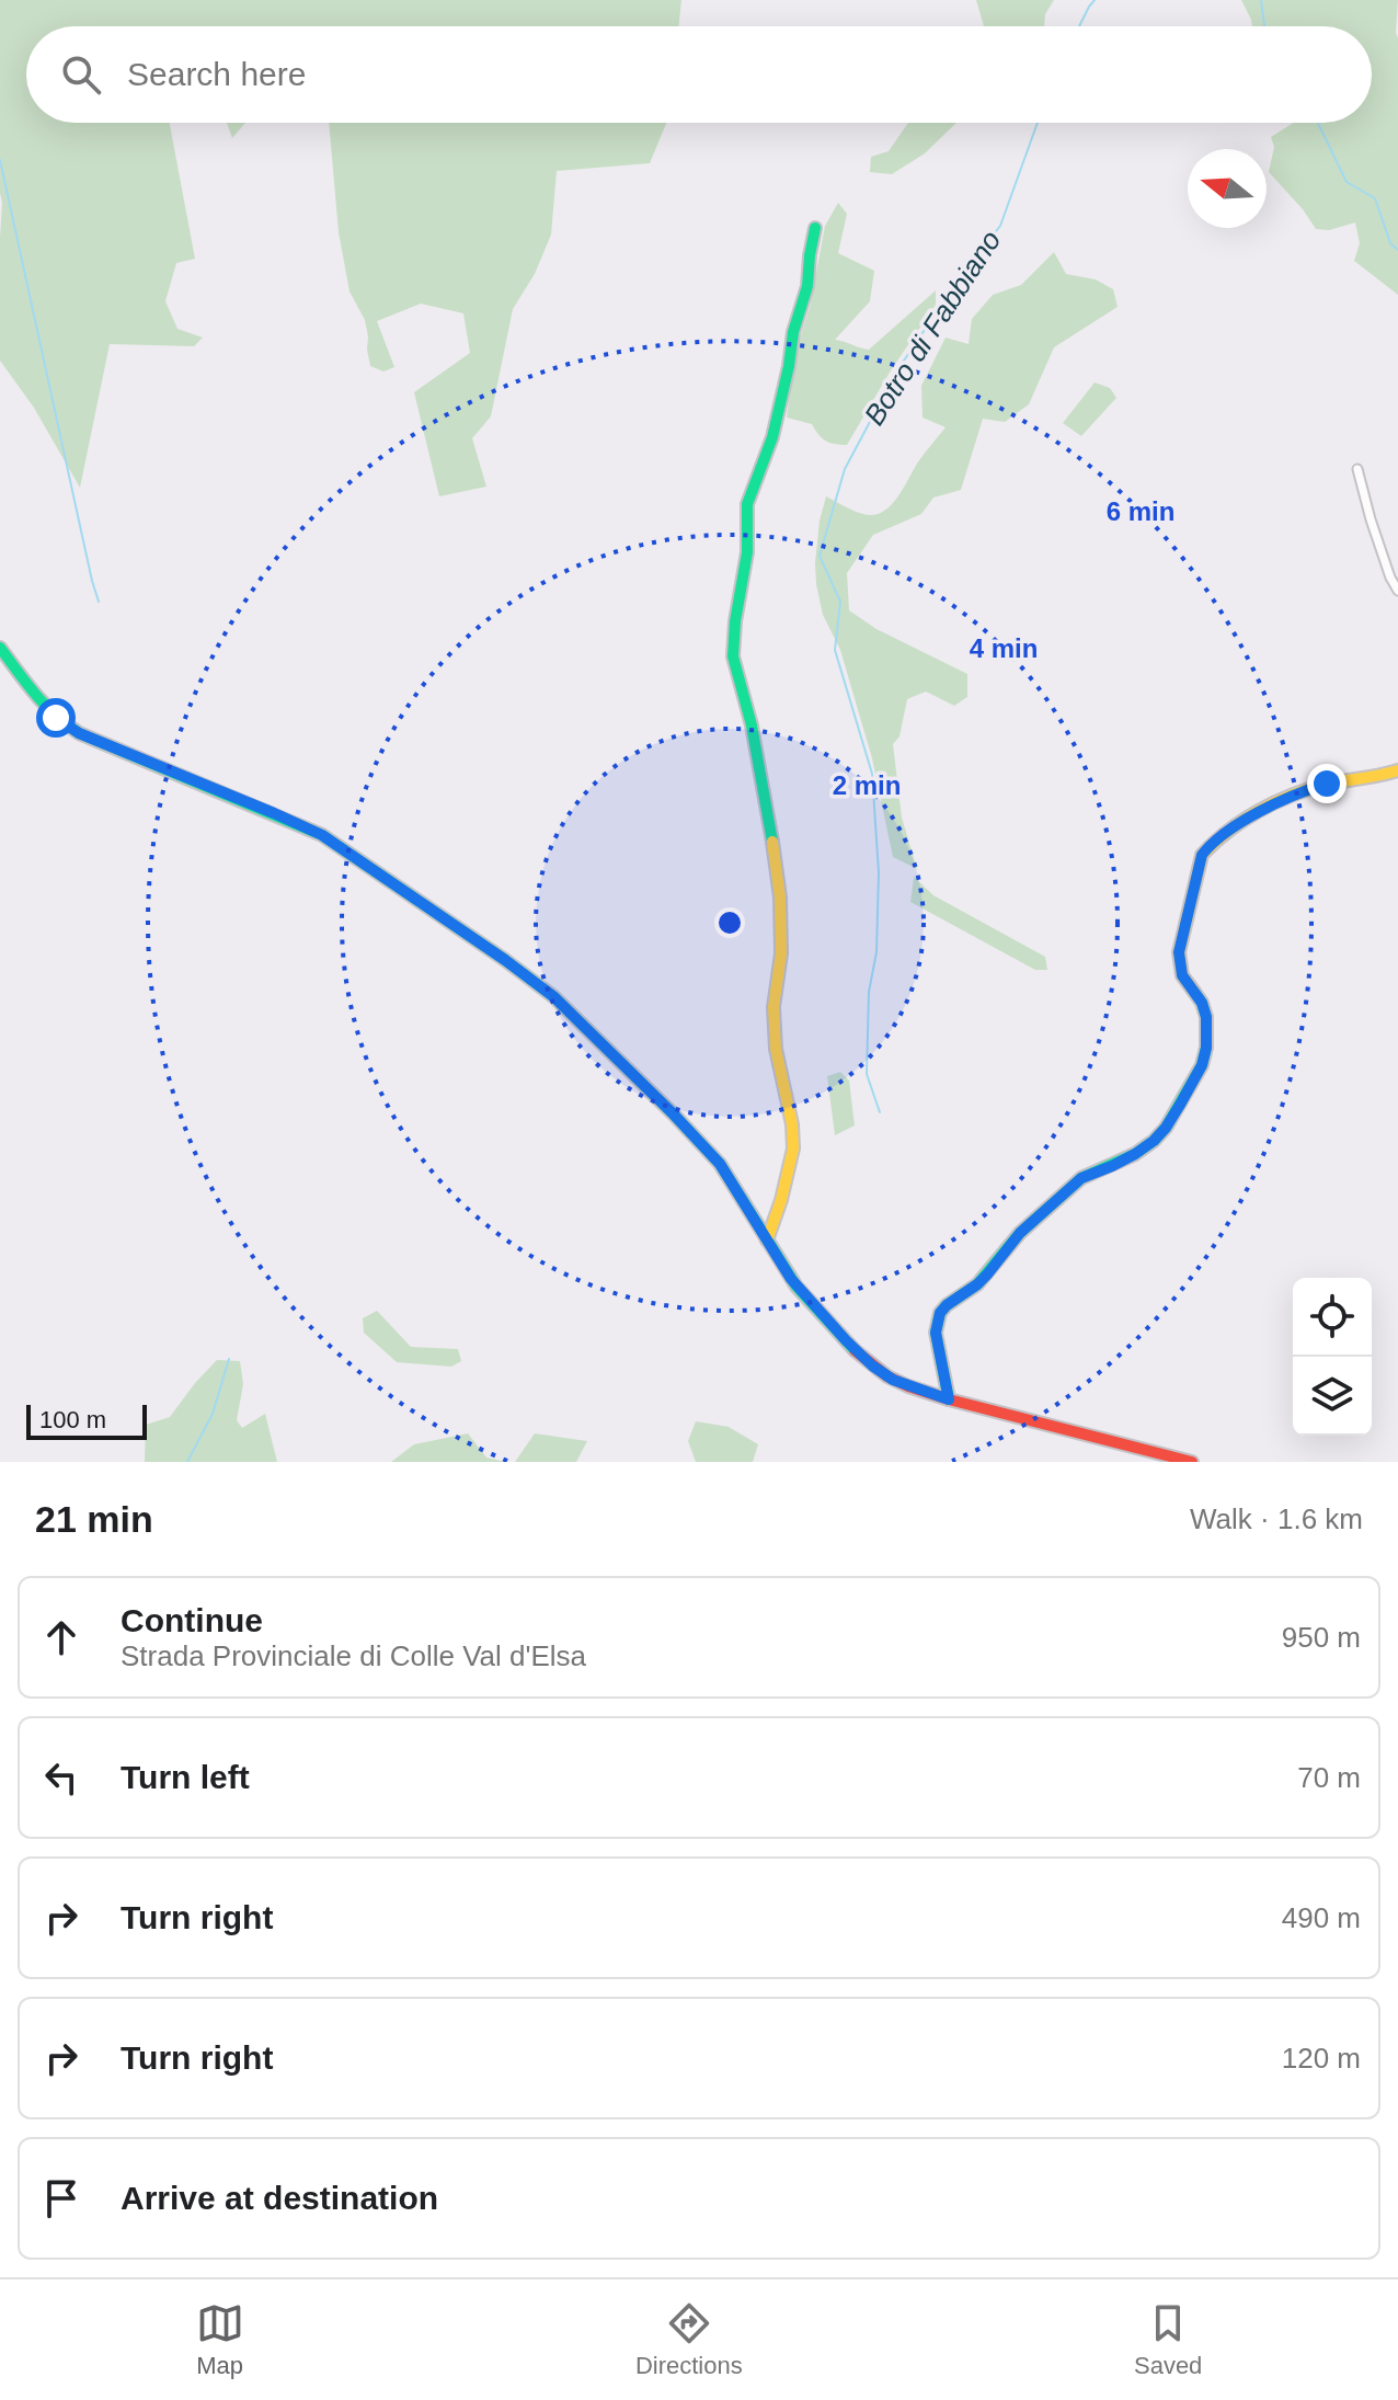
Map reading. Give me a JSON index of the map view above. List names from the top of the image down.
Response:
{
  "water": ["Botro di Fabbiano"],
  "scale_bar": "100 m",
  "north": "left",
  "page": {
    "search": "Search here",
    "scale": "100 m",
    "heading": ["21 min", "Walk · 1.6 km"],
    "list": [
      ["Continue", "Strada Provinciale di Colle Val d'Elsa", "950 m"],
      ["Turn left", "70 m"],
      ["Turn right", "490 m"],
      ["Turn right", "120 m"],
      "Arrive at destination"
    ],
    "nav": ["Map", "Directions", "Saved"]
  },
  "rings": ["6 min", "4 min", "2 min"]
}
